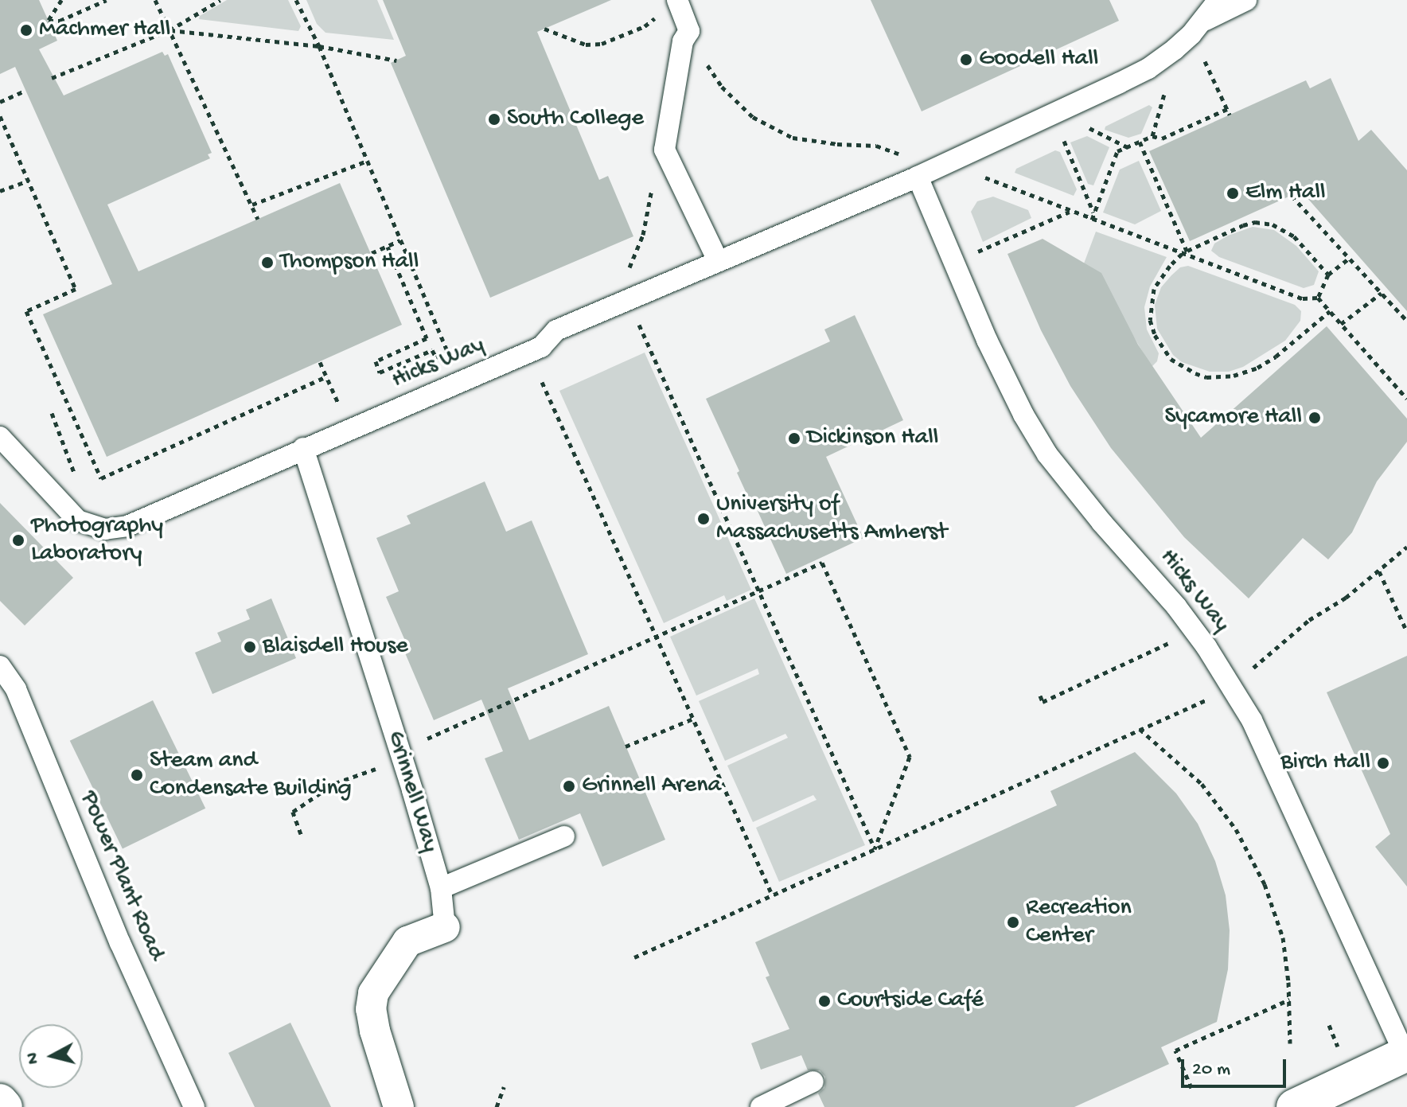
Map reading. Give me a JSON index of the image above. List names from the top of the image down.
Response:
{
  "streets": {
    "street": ["Grinnell Way"],
    "lane": ["Hicks Way", "Power Plant Road"]
  },
  "crossings": [
    ["Hicks Way", "Grinnell Way"]
  ],
  "places": [
    "Machmer Hall",
    "Goodell Hall",
    "South College",
    "Elm Hall",
    "Thompson Hall",
    "Sycamore Hall",
    "Dickinson Hall",
    "University of Massachusetts Amherst",
    "Photography Laboratory",
    "Blaisdell House",
    "Birch Hall",
    "Steam and Condensate Building",
    "Grinnell Arena",
    "Recreation Center",
    "Courtside Café"
  ],
  "scale_bar": "20 m",
  "north": "left"
}
